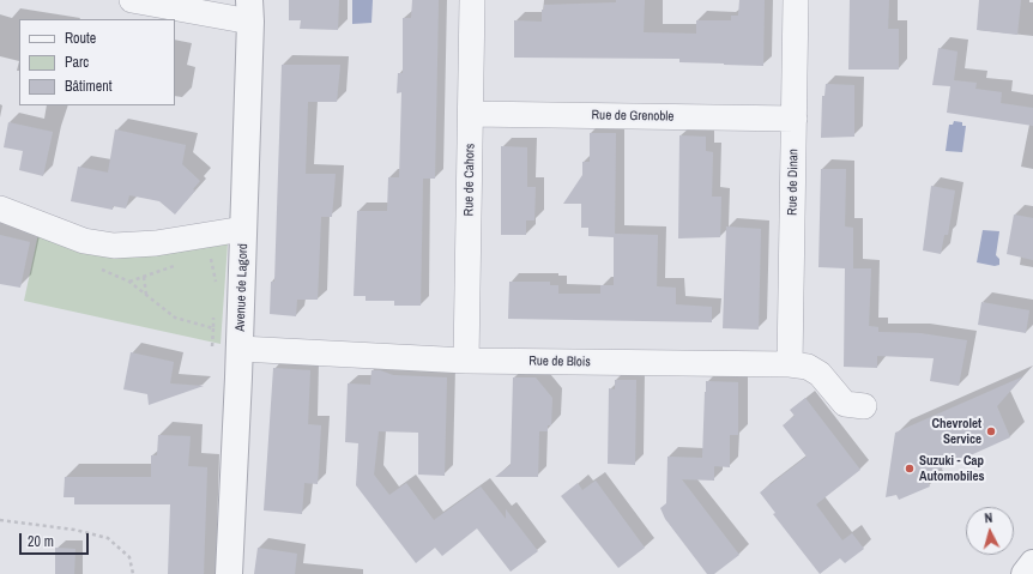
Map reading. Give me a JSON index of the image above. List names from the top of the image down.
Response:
{
  "streets": {
    "street": [
      "Rue de Grenoble",
      "Rue de Cahors",
      "Rue de Dinan",
      "Avenue de Lagord",
      "Rue de Blois"
    ]
  },
  "crossings": [
    ["Rue de Grenoble", "Rue de Cahors"],
    ["Rue de Grenoble", "Rue de Dinan"],
    ["Rue de Cahors", "Rue de Blois"],
    ["Rue de Dinan", "Rue de Blois"],
    ["Avenue de Lagord", "Rue de Blois"]
  ],
  "places": ["Chevrolet Service", "Suzuki - Cap Automobiles"],
  "legend": ["Route", "Parc", "Bâtiment"],
  "scale_bar": "20 m",
  "north": "top"
}
